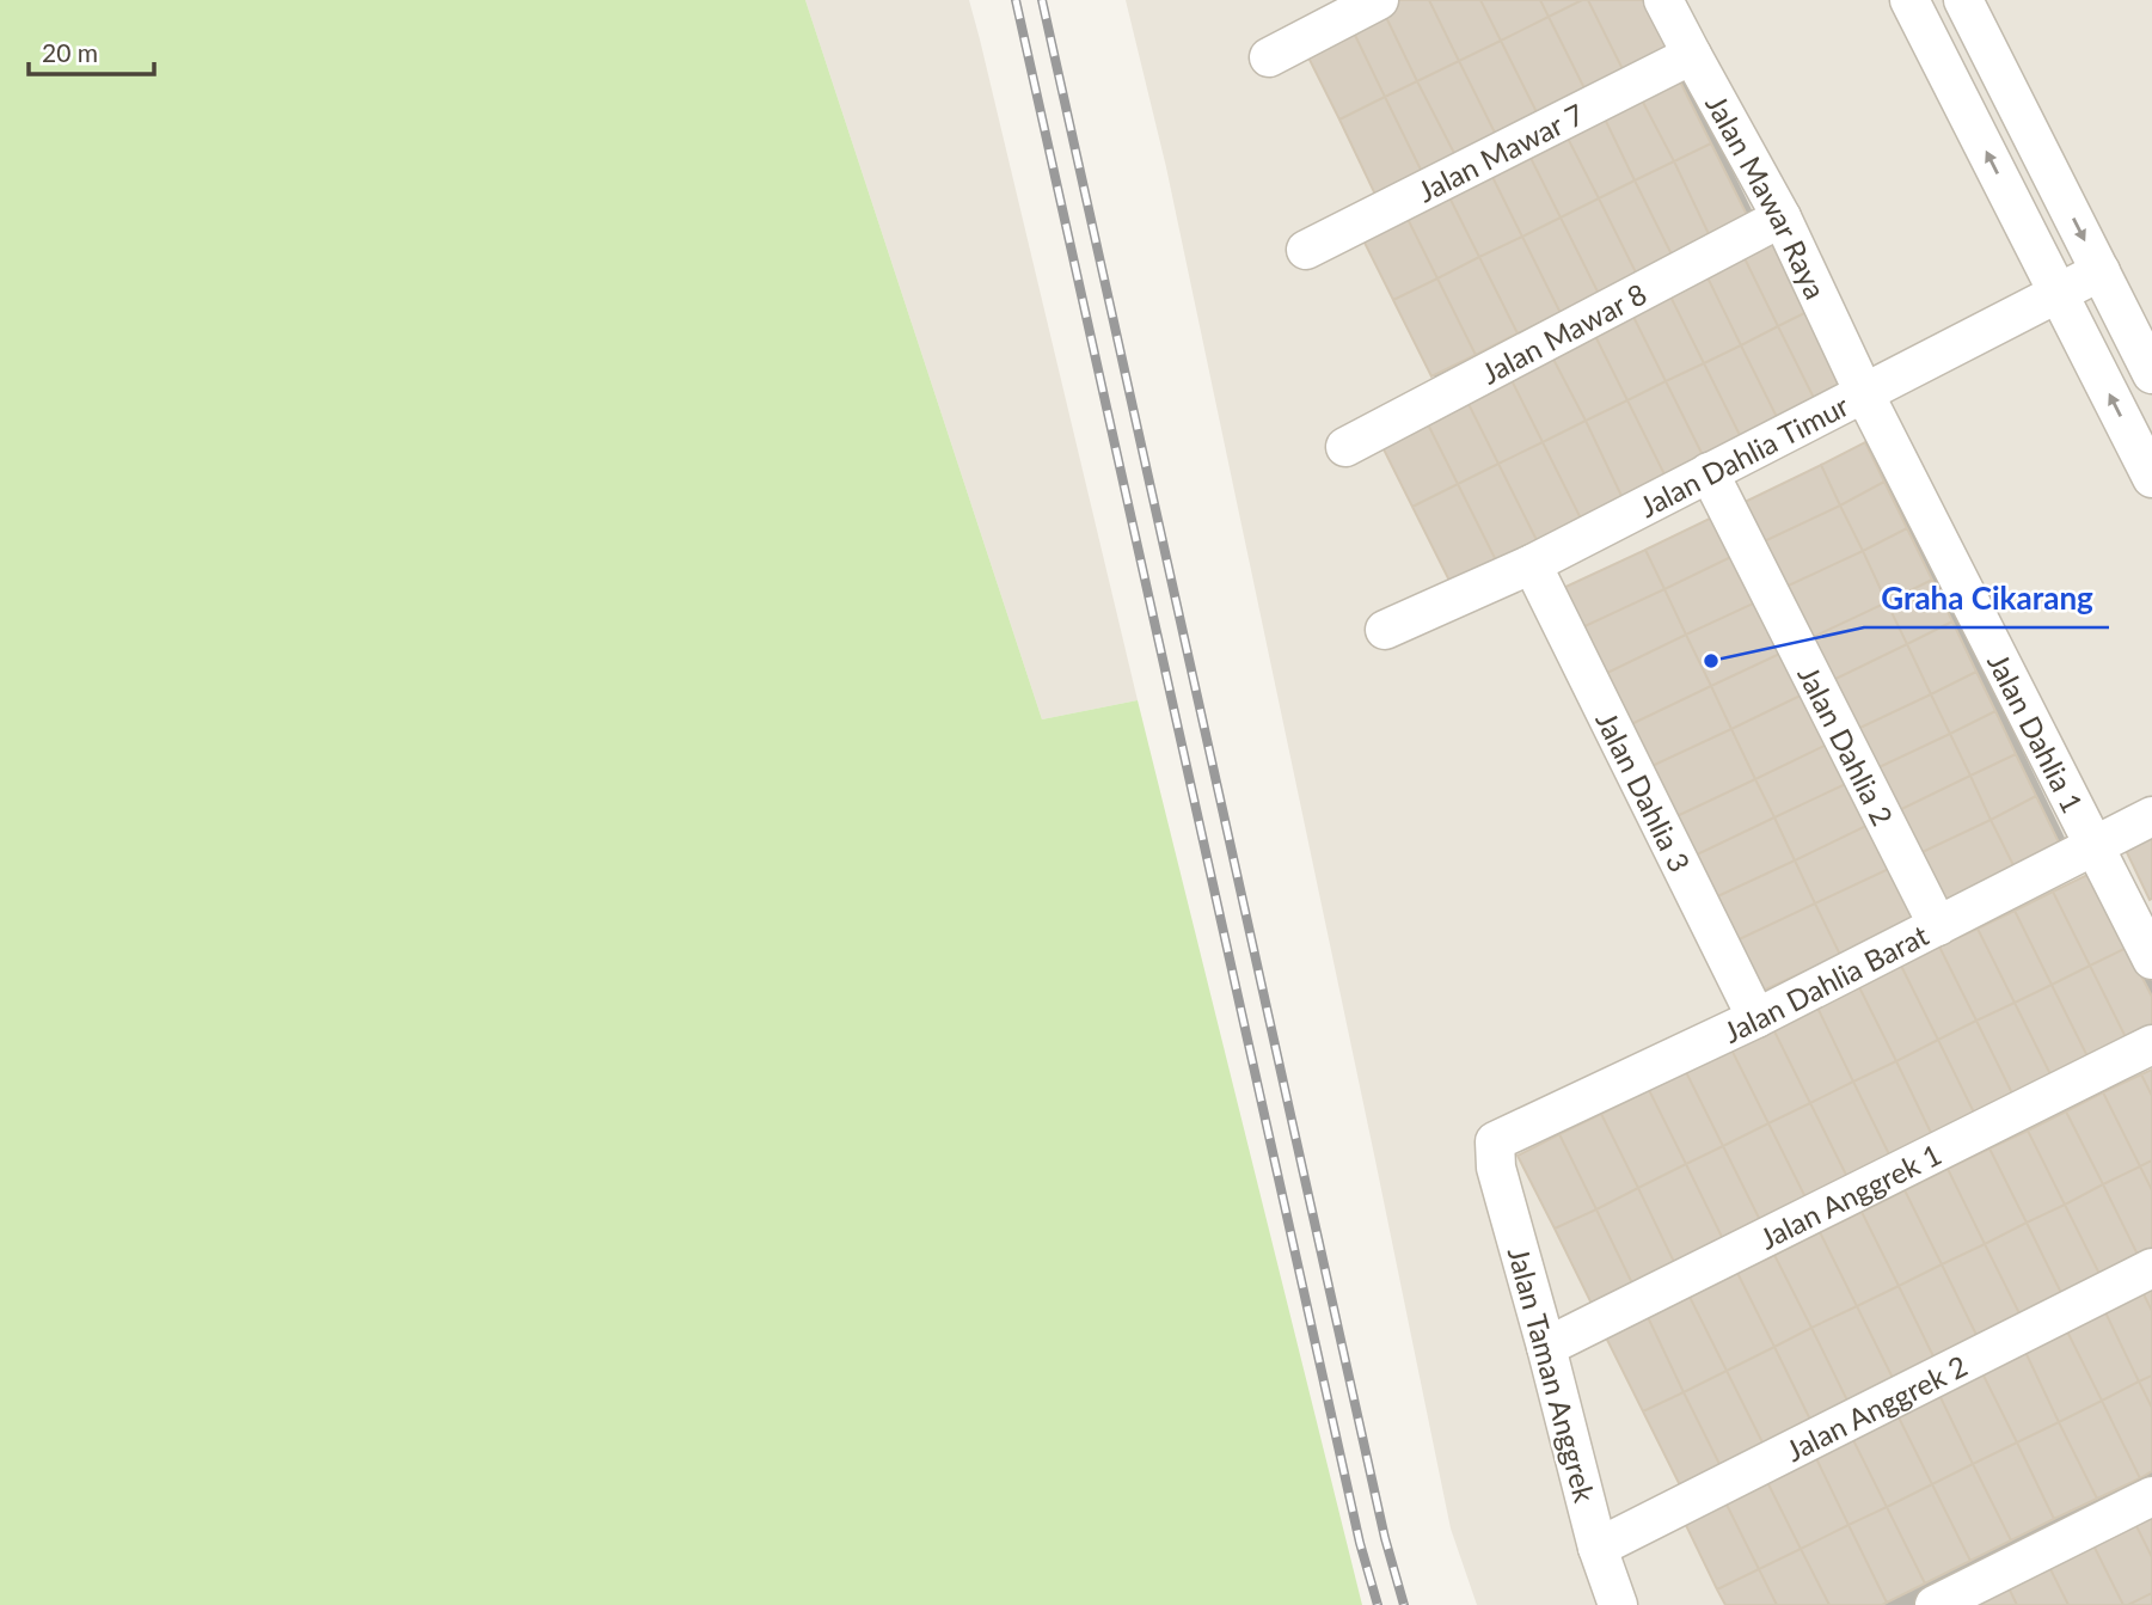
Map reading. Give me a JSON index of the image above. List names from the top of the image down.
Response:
{
  "streets": {
    "street": [
      "Jalan Mawar 7",
      "Jalan Mawar Raya",
      "Jalan Mawar 8",
      "Jalan Dahlia Timur",
      "Jalan Dahlia 1",
      "Jalan Dahlia 2",
      "Jalan Dahlia 3",
      "Jalan Dahlia Barat",
      "Jalan Anggrek 1",
      "Jalan Taman Anggrek",
      "Jalan Anggrek 2"
    ]
  },
  "crossings": [
    ["Jalan Mawar 7", "Jalan Mawar Raya"],
    ["Jalan Mawar Raya", "Jalan Mawar 8"],
    ["Jalan Mawar Raya", "Jalan Dahlia Timur"],
    ["Jalan Mawar Raya", "Jalan Dahlia 1"],
    ["Jalan Dahlia Timur", "Jalan Dahlia 1"],
    ["Jalan Dahlia Timur", "Jalan Dahlia 2"],
    ["Jalan Dahlia Timur", "Jalan Dahlia 3"],
    ["Jalan Dahlia 1", "Jalan Dahlia Barat"],
    ["Jalan Dahlia 2", "Jalan Dahlia Barat"],
    ["Jalan Dahlia 3", "Jalan Dahlia Barat"],
    ["Jalan Dahlia Barat", "Jalan Taman Anggrek"],
    ["Jalan Anggrek 1", "Jalan Taman Anggrek"],
    ["Jalan Taman Anggrek", "Jalan Anggrek 2"]
  ],
  "places": ["Graha Cikarang"],
  "scale_bar": "20 m"
}
